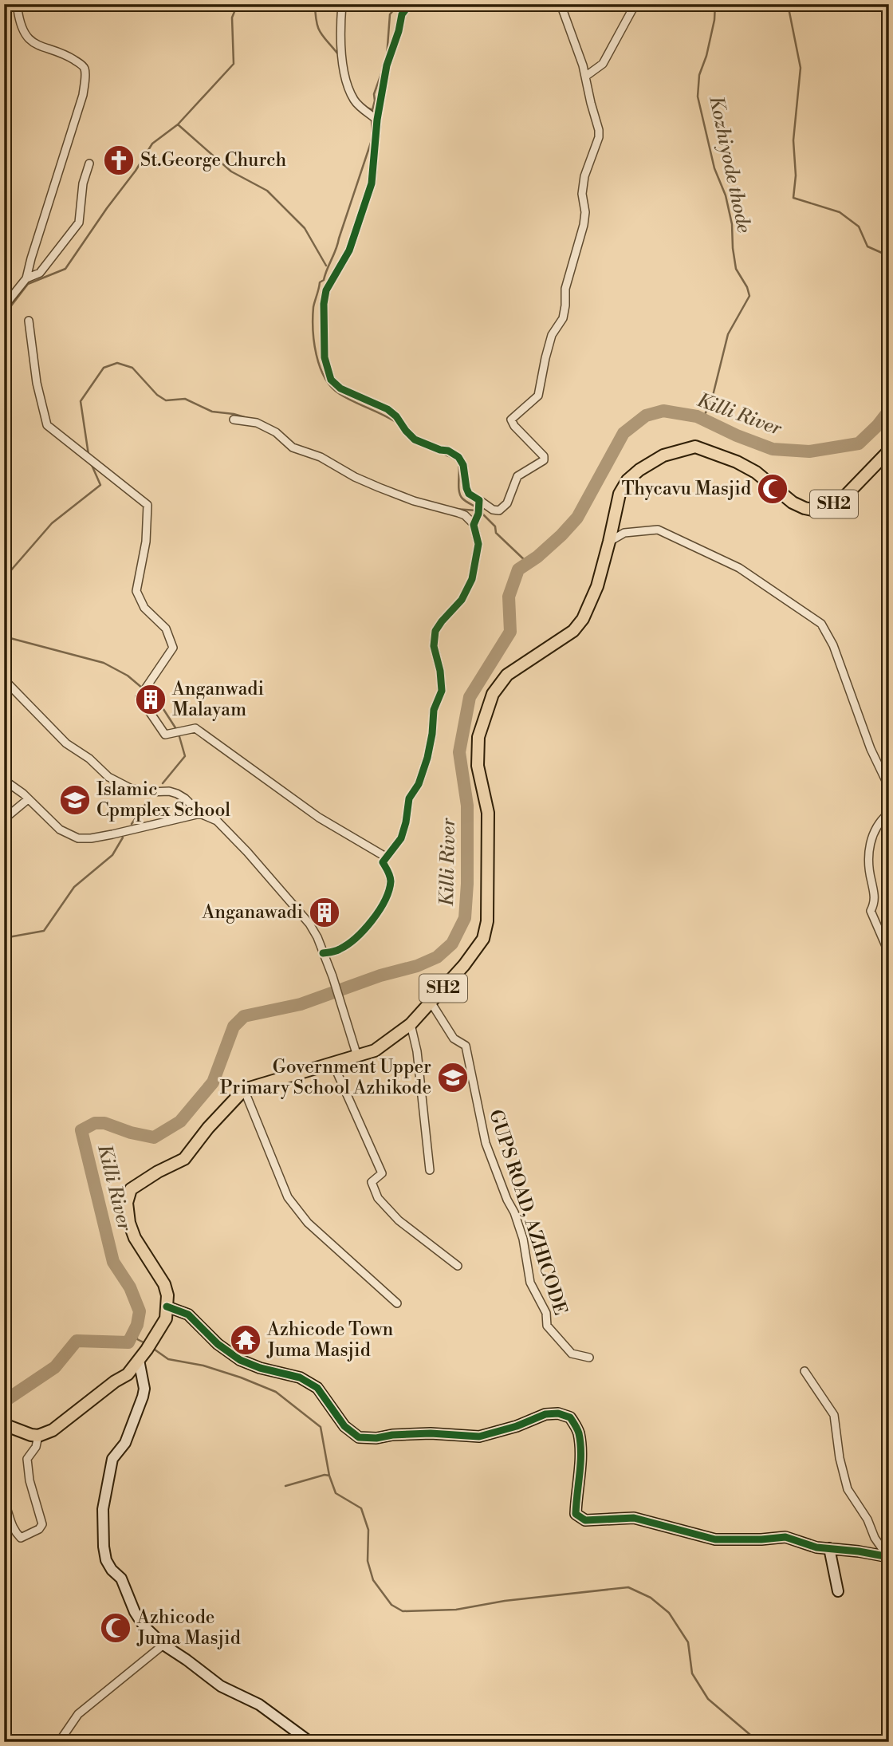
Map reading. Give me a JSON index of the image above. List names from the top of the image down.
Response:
{
  "streets": {
    "main road": ["SH2"],
    "street": ["GUPS ROAD, AZHICODE"]
  },
  "crossings": [
    ["SH2", "GUPS ROAD, AZHICODE"]
  ],
  "water": ["Kozhiyode thode", "Killi River"],
  "places": {
    "church": ["St.George Church"],
    "mosque": ["Thycavu Masjid", "Azhicode Juma Masjid"],
    "building": ["Anganwadi Malayam", "Anganawadi"],
    "school or university": ["Islamic Cpmplex School", "Government Upper Primary School Azhikode"],
    "temple": ["Azhicode Town Juma Masjid"]
  }
}
